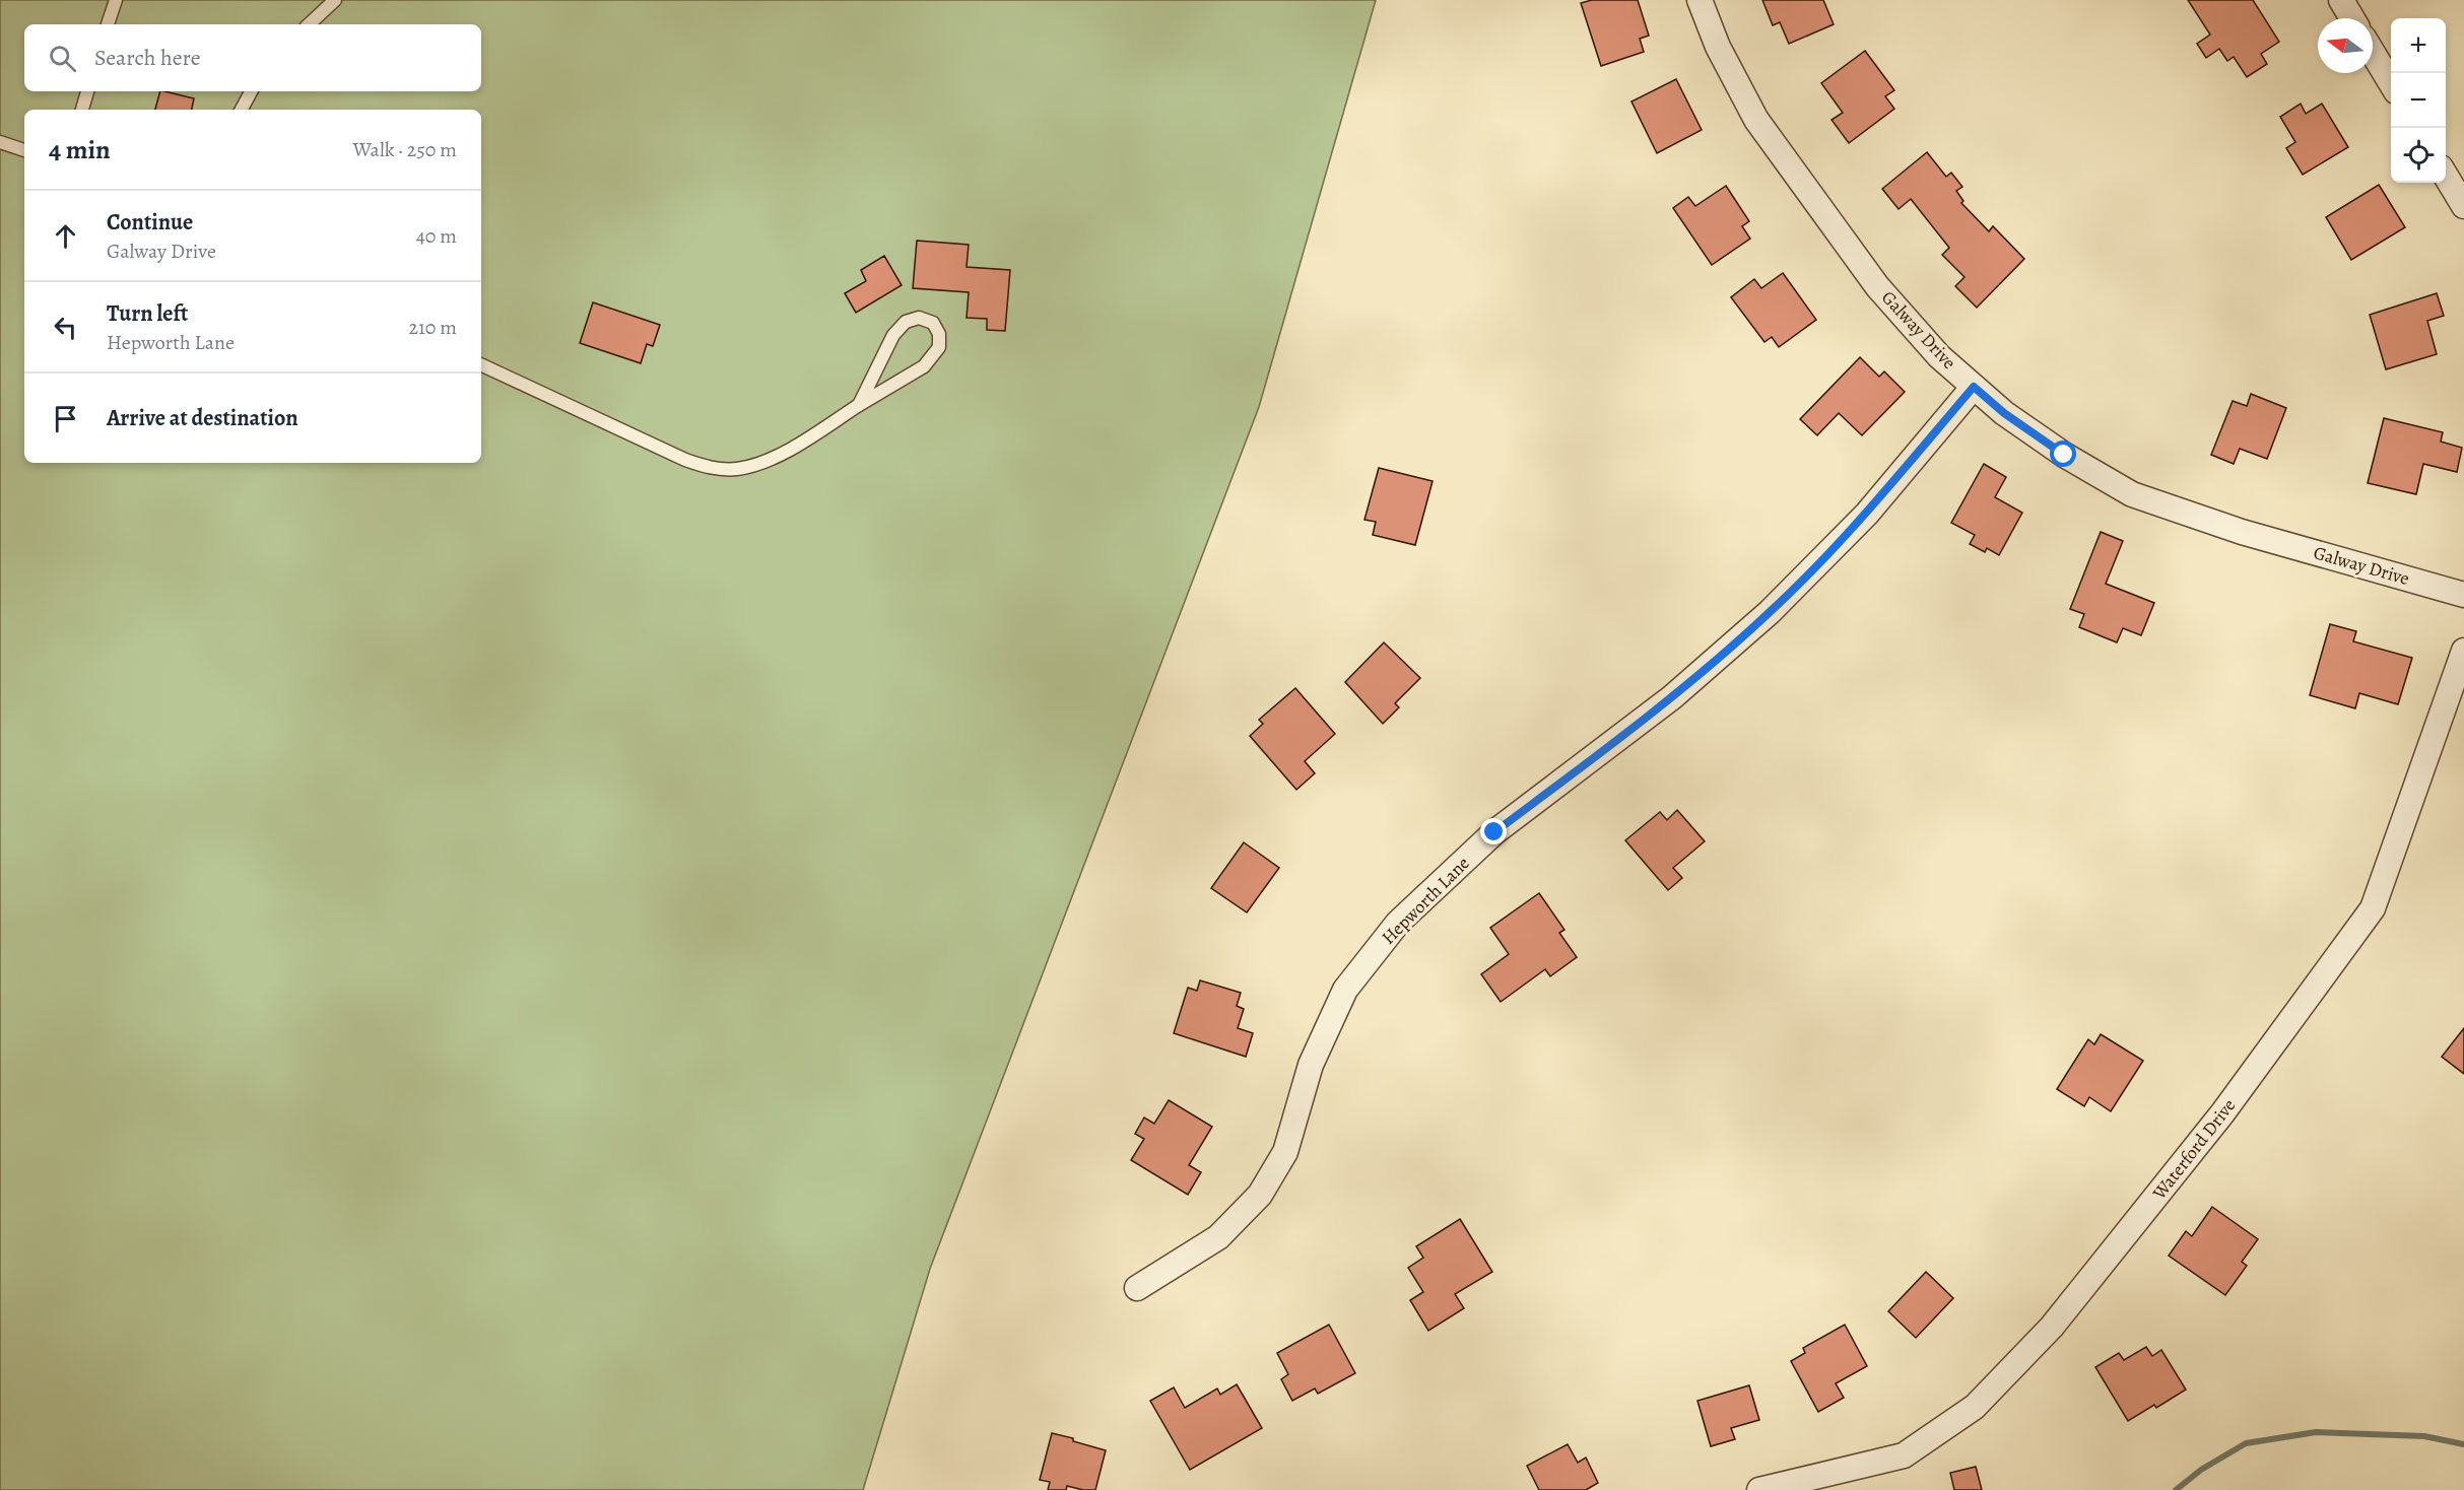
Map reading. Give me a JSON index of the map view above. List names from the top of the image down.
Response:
{
  "streets": {
    "street": ["Galway Drive", "Hepworth Lane", "Waterford Drive"]
  },
  "crossings": [
    ["Galway Drive", "Hepworth Lane"]
  ],
  "north": "left",
  "page": {
    "map_buttons": ["+", "−"],
    "search": "Search here",
    "heading": ["4 min", "Walk · 250 m"],
    "list": [
      ["Continue", "Galway Drive", "40 m"],
      ["Turn left", "Hepworth Lane", "210 m"],
      "Arrive at destination"
    ]
  }
}
